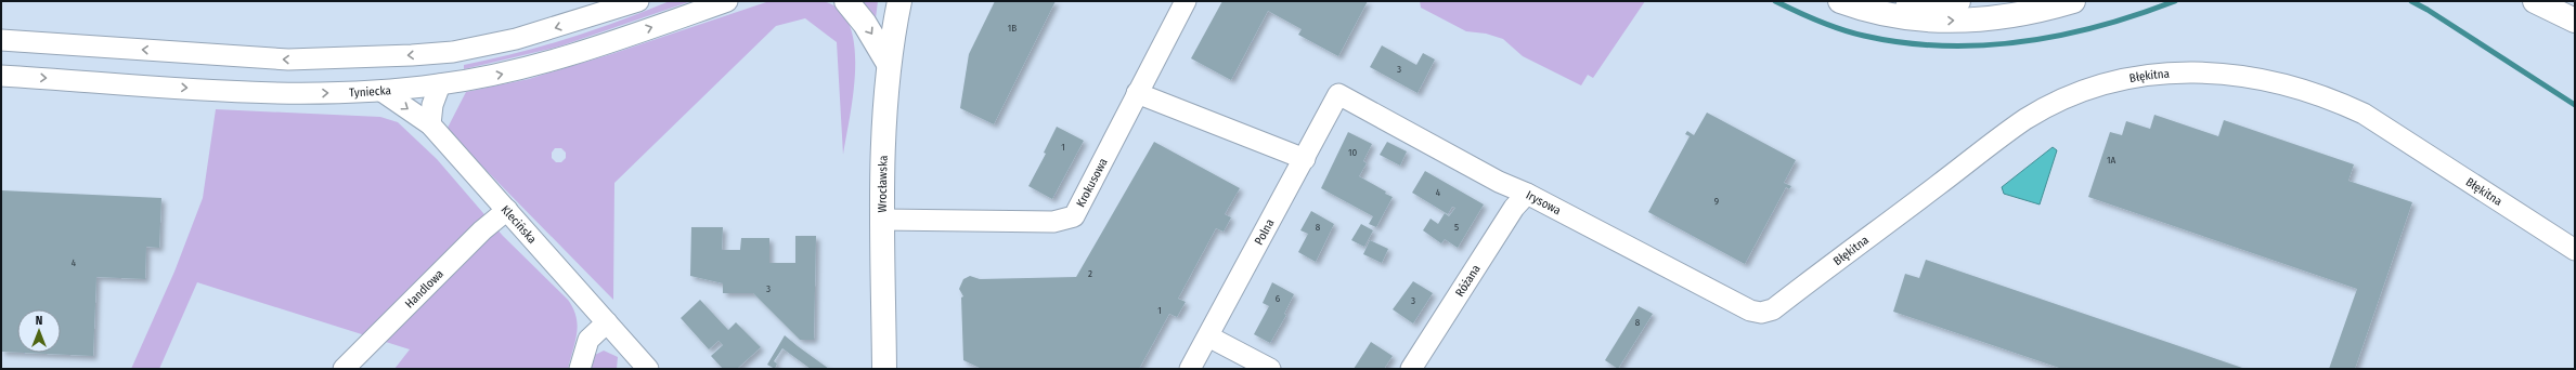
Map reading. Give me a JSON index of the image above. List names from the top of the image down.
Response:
{
  "streets": {
    "main road": ["Wrocławska"],
    "street": [
      "Błękitna",
      "Tyniecka",
      "Krokusowa",
      "Irysowa",
      "Klecińska",
      "Polna",
      "Różana",
      "Handlowa"
    ]
  },
  "crossings": [
    ["Błękitna", "Irysowa"],
    ["Tyniecka", "Klecińska"],
    ["Krokusowa", "Wrocławska"],
    ["Irysowa", "Polna"],
    ["Irysowa", "Różana"],
    ["Klecińska", "Handlowa"]
  ],
  "house_numbers": [
    "1B",
    "3",
    "1",
    "10",
    "1A",
    "4",
    "9",
    "8",
    "5",
    "4",
    "2",
    "3",
    "6",
    "3",
    "1",
    "8"
  ],
  "north": "top"
}
